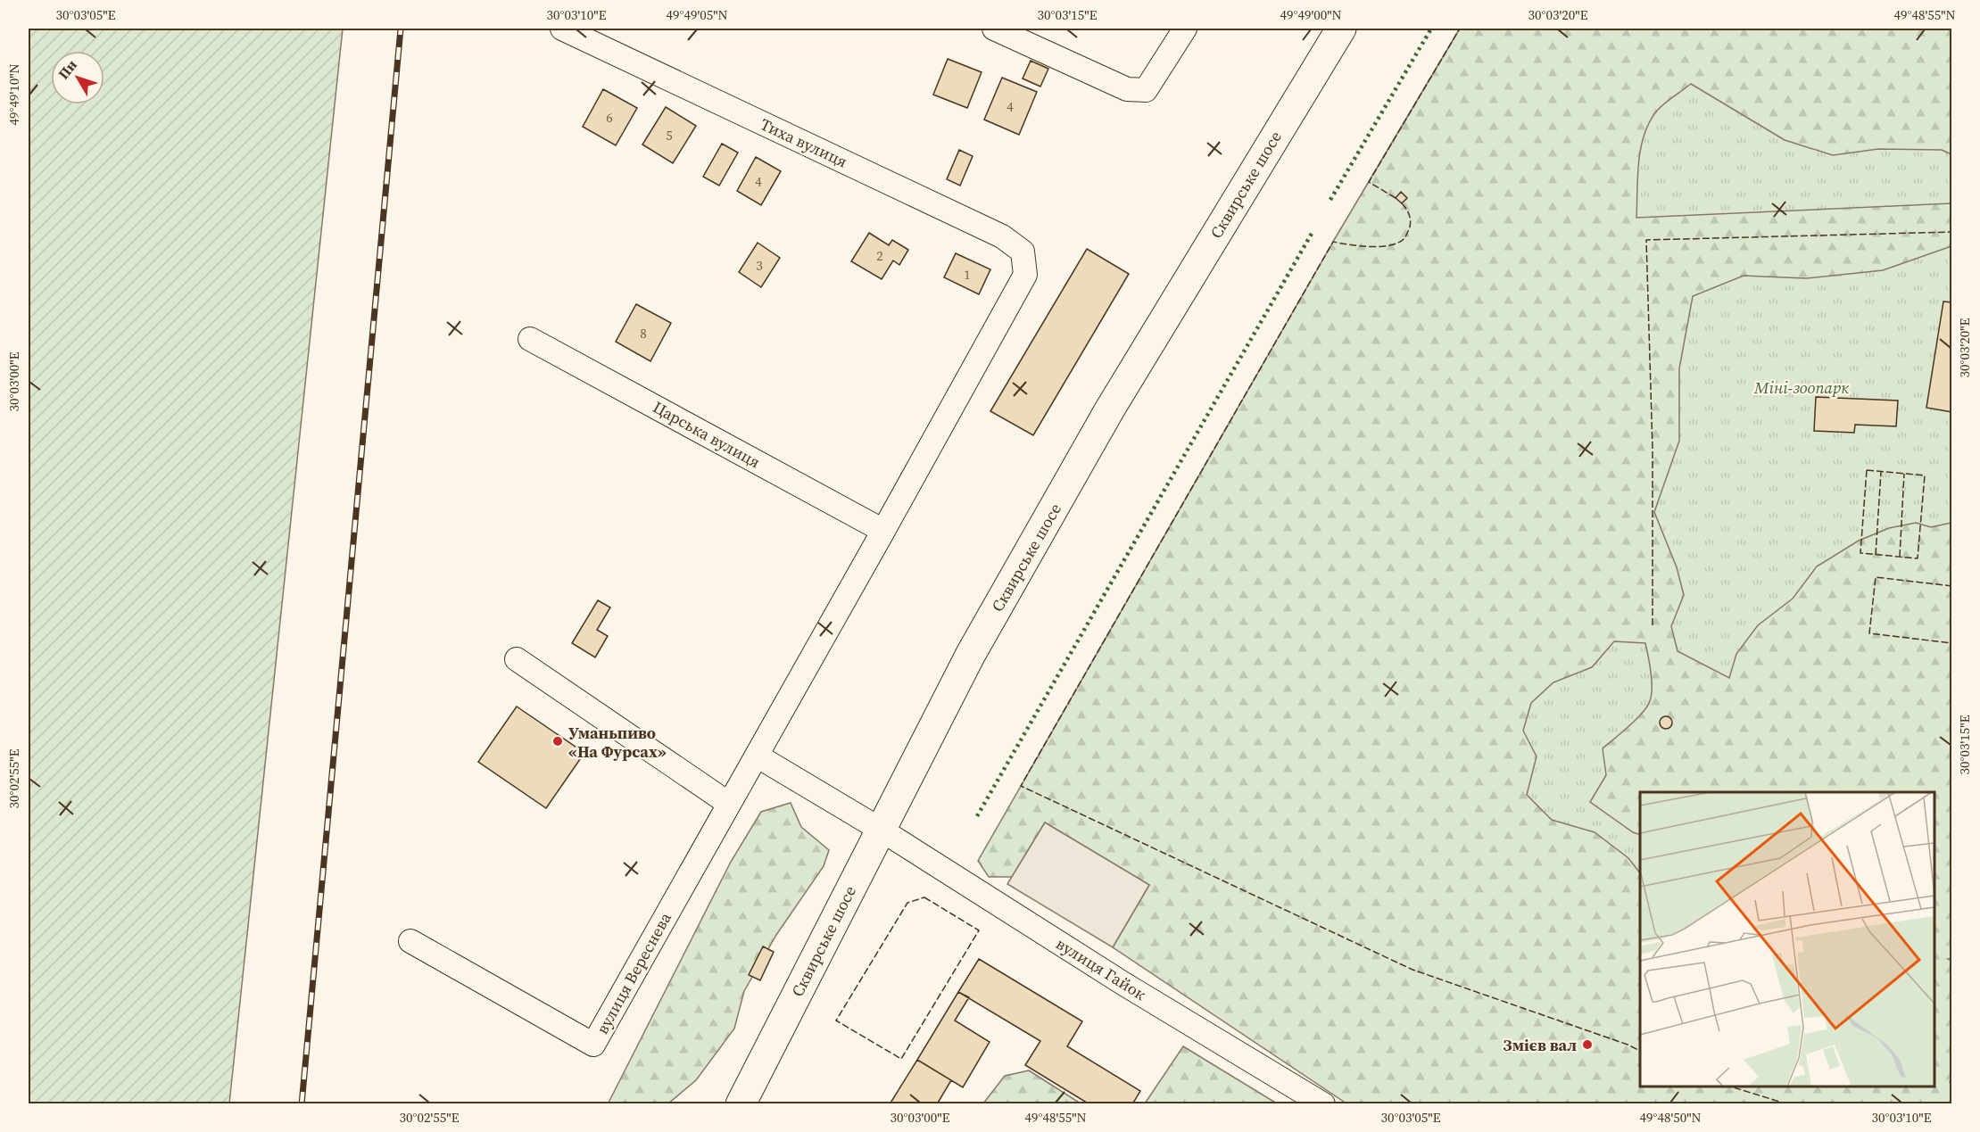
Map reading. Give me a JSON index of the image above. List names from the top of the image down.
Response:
{
  "streets": {
    "main road": ["Сквирське шосе"],
    "street": [
      "Тиха вулиця",
      "Царська вулиця",
      "вулиця Гайок",
      "вулиця Вереснева"
    ]
  },
  "crossings": [
    ["Тиха вулиця", "Царська вулиця"],
    ["Сквирське шосе", "вулиця Гайок"]
  ],
  "parks": ["Міні-зоопарк"],
  "places": ["Уманьпиво «На Фурсах»", "Змієв вал"],
  "house_numbers": [
    "4",
    "6",
    "5",
    "4",
    "2",
    "3",
    "1",
    "8"
  ],
  "north": "top left",
  "coordinates": [
    "30°03'05\"E",
    "30°03'10\"E",
    "49°49'05\"N",
    "30°03'15\"E",
    "49°49'00\"N",
    "30°03'20\"E",
    "49°48'55\"N",
    "49°49'10\"N",
    "30°03'00\"E",
    "30°02'55\"E",
    "49°48'50\"N"
  ]
}
